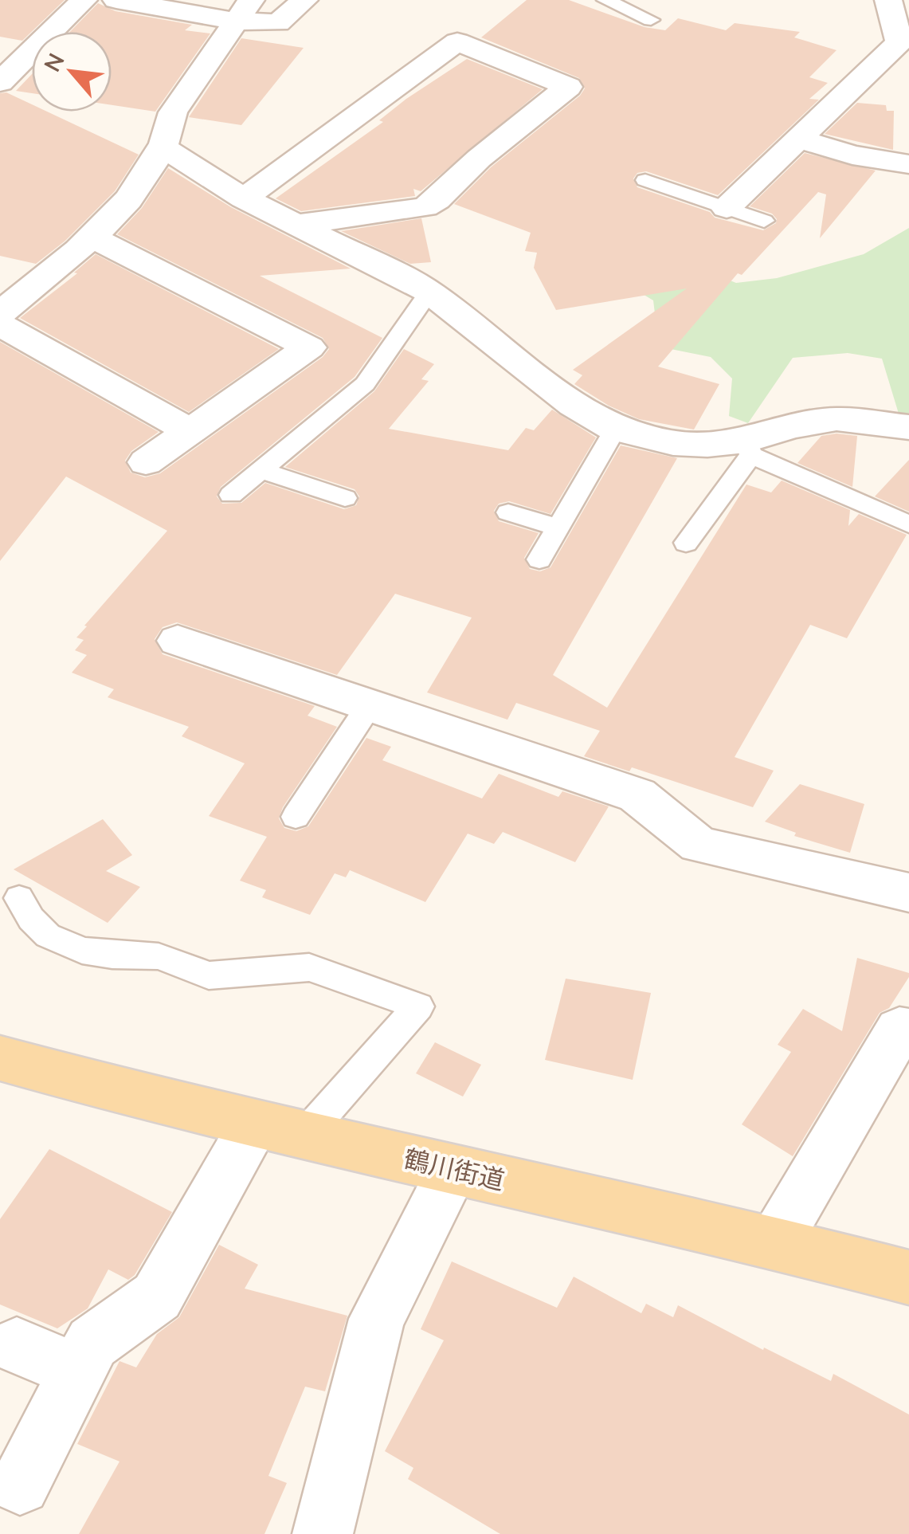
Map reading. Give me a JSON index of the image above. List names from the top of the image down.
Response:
{
  "streets": {
    "main road": ["鶴川街道"]
  },
  "north": "top left"
}
